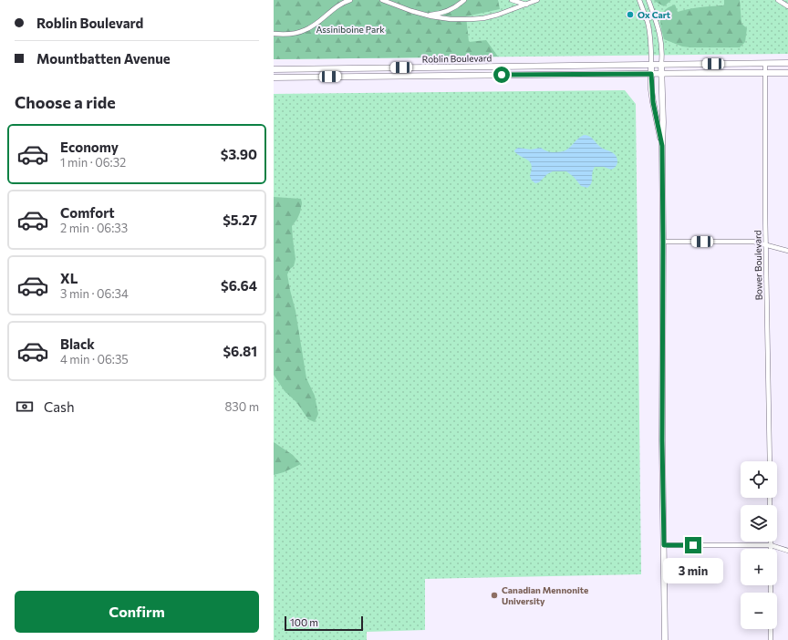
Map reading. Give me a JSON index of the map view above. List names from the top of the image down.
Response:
{
  "streets": {
    "main road": ["Roblin Boulevard"],
    "street": ["Bower Boulevard"]
  },
  "crossings": [
    ["Roblin Boulevard", "Bower Boulevard"]
  ],
  "parks": ["Assiniboine Park"],
  "places": ["Ox Cart", "Canadian Mennonite University"],
  "scale_bar": "100 m",
  "page": {
    "banner": ["Roblin Boulevard", "Mountbatten Avenue"],
    "heading": "Choose a ride",
    "list": [
      {
        "name": "Economy",
        "note": "1 min · 06:32",
        "value": "$3.90"
      },
      {
        "name": "Comfort",
        "note": "2 min · 06:33",
        "value": "$5.27"
      },
      {
        "name": "XL",
        "note": "3 min · 06:34",
        "value": "$6.64"
      },
      {
        "name": "Black",
        "note": "4 min · 06:35",
        "value": "$6.81"
      }
    ],
    "pay": ["Cash", "830 m"],
    "map_buttons": ["+", "−"],
    "bubble": "3 min",
    "buttons": "Confirm",
    "scale": "100 m"
  }
}
